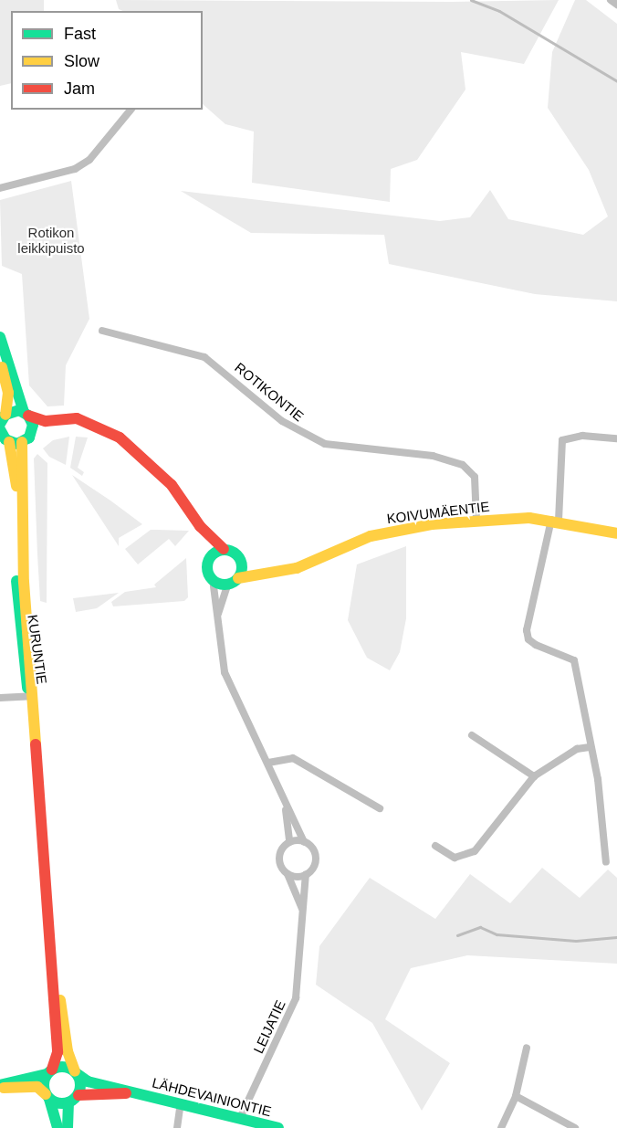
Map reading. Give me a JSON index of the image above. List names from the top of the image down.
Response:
{
  "streets": {
    "main road": ["KOIVUMÄENTIE", "KURUNTIE", "LÄHDEVAINIONTIE"],
    "street": ["ROTIKONTIE", "LEIJATIE"]
  },
  "crossings": [
    ["ROTIKONTIE", "KOIVUMÄENTIE"],
    ["KOIVUMÄENTIE", "LEIJATIE"],
    ["KURUNTIE", "LÄHDEVAINIONTIE"],
    ["LEIJATIE", "LÄHDEVAINIONTIE"]
  ],
  "parks": ["Rotikon leikkipuisto"],
  "legend": ["Fast", "Slow", "Jam"]
}
